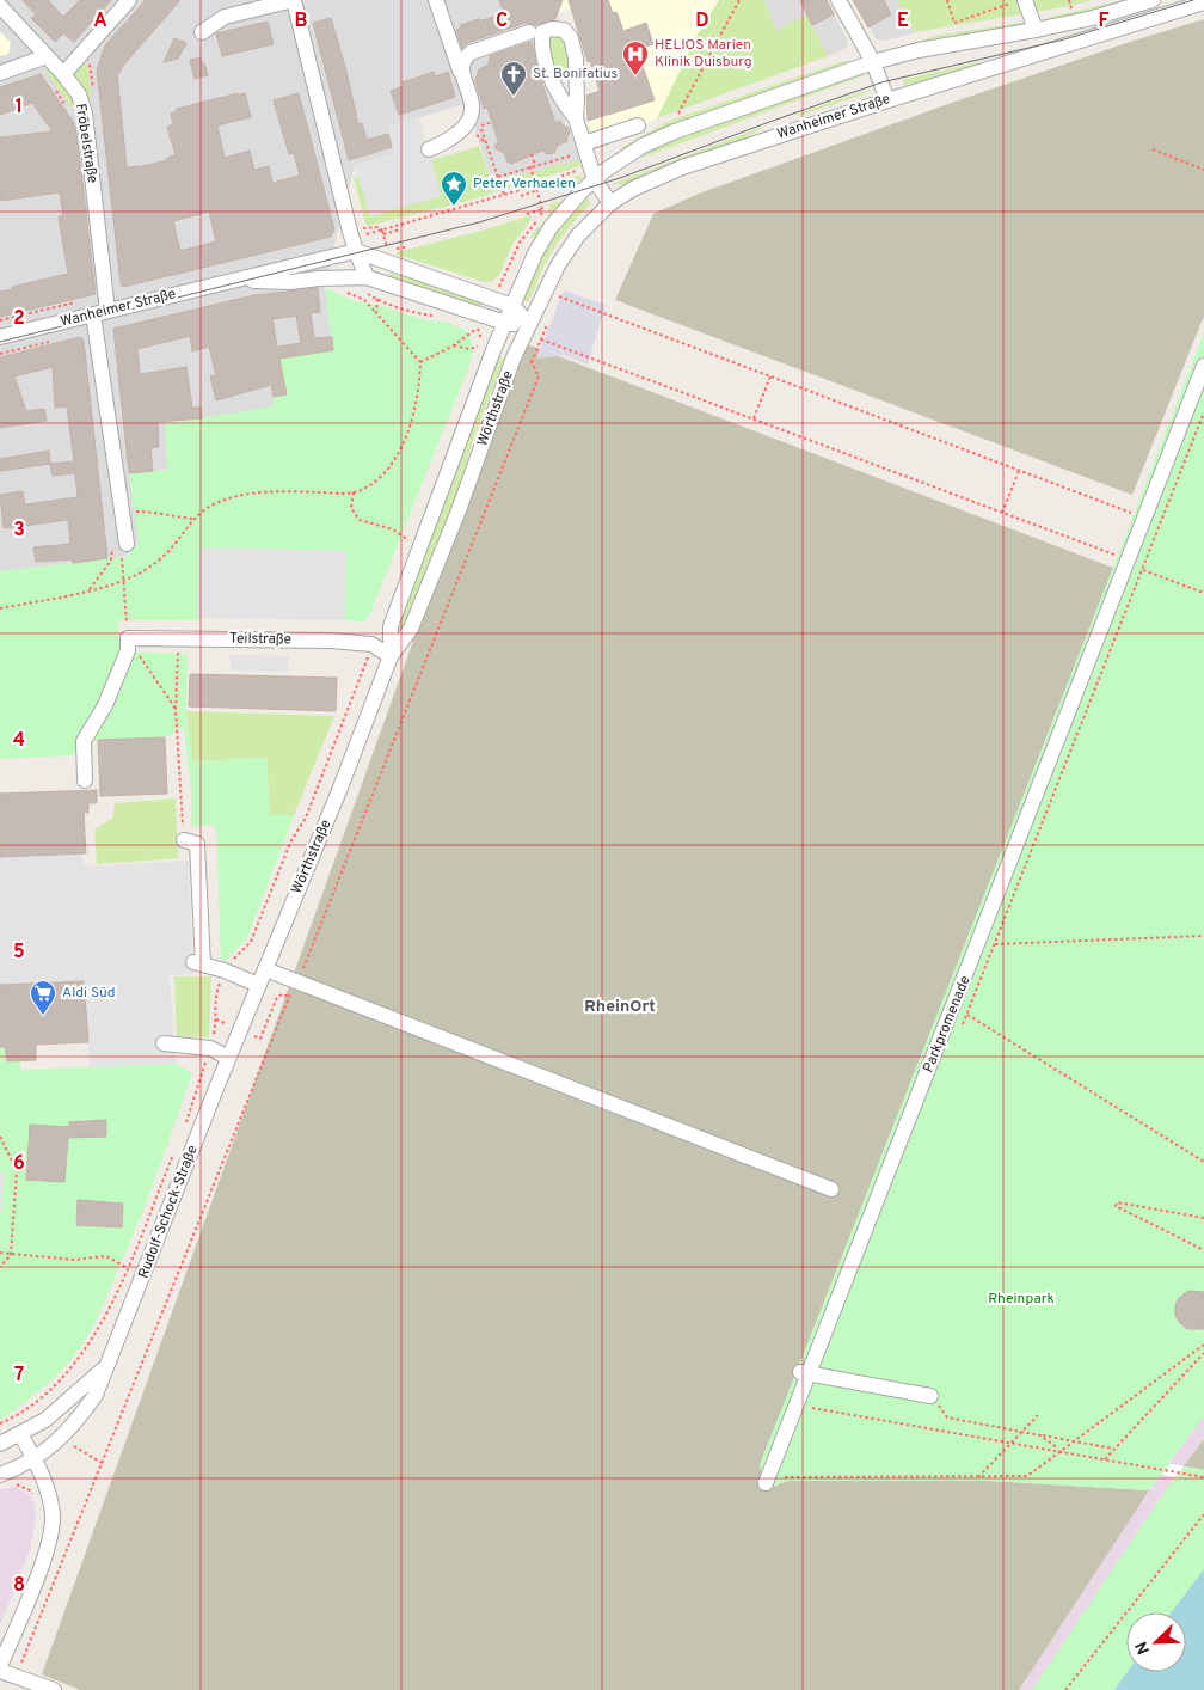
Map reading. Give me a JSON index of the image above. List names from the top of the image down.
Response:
{
  "streets": {
    "street": [
      "Wanheimer Straße",
      "Fröbelstraße",
      "Wörthstraße",
      "Teilstraße",
      "Parkpromenade",
      "Rudolf-Schock-Straße"
    ]
  },
  "crossings": [
    ["Wanheimer Straße", "Fröbelstraße"],
    ["Wanheimer Straße", "Wörthstraße"],
    ["Wörthstraße", "Teilstraße"],
    ["Wörthstraße", "Rudolf-Schock-Straße"]
  ],
  "districts": ["RheinOrt"],
  "parks": ["Rheinpark"],
  "places": {
    "hospital": ["HELIOS Marien Klinik Duisburg"],
    "church": ["St. Bonifatius"],
    "place": ["Peter Verhaelen"],
    "supermarket": ["Aldi Süd"]
  },
  "north": "bottom left",
  "grid": {
    "columns": [
      "A",
      "B",
      "C",
      "D",
      "E",
      "F"
    ],
    "rows": [
      "1",
      "2",
      "3",
      "4",
      "5",
      "6",
      "7",
      "8"
    ]
  }
}
